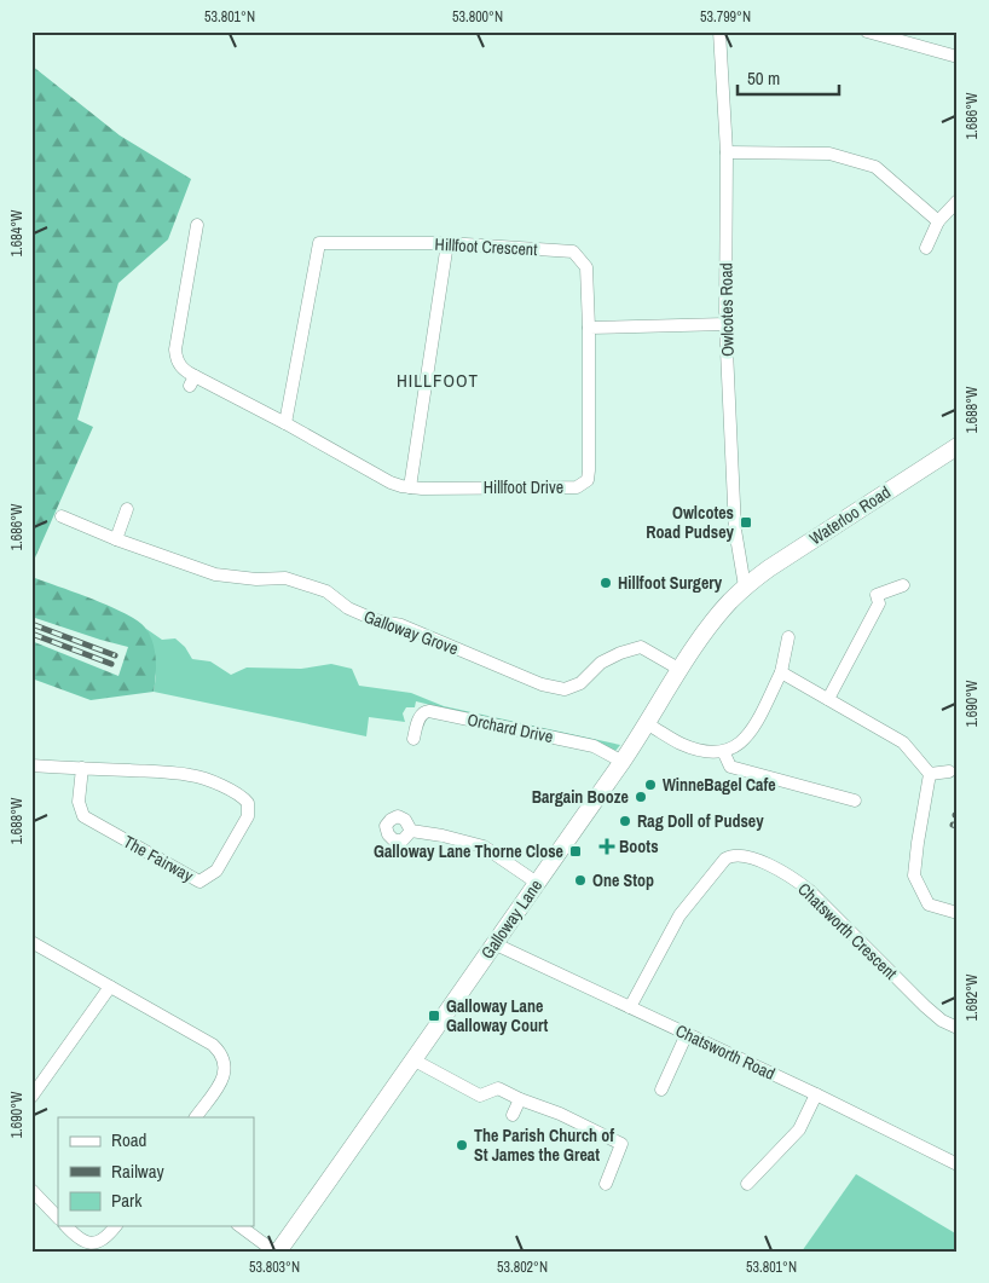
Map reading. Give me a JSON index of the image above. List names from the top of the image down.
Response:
{
  "streets": {
    "main road": ["Waterloo Road", "Galloway Lane"],
    "street": [
      "Hillfoot Crescent",
      "Owlcotes Road",
      "Hillfoot Drive",
      "Galloway Grove",
      "Orchard Drive",
      "The Fairway",
      "Chatsworth Crescent",
      "Chatsworth Road"
    ]
  },
  "crossings": [
    ["Hillfoot Crescent", "Hillfoot Drive"],
    ["Owlcotes Road", "Waterloo Road"],
    ["Owlcotes Road", "Galloway Lane"],
    ["Waterloo Road", "Galloway Lane"],
    ["Galloway Grove", "Galloway Lane"],
    ["Orchard Drive", "Galloway Lane"],
    ["Galloway Lane", "Chatsworth Road"],
    ["Chatsworth Crescent", "Chatsworth Road"]
  ],
  "districts": ["HILLFOOT"],
  "places": {
    "transit": ["Owlcotes Road Pudsey", "Galloway Lane Thorne Close", "Galloway Lane Galloway Court"],
    "other": [
      "Hillfoot Surgery",
      "WinneBagel Cafe",
      "Bargain Booze",
      "Rag Doll of Pudsey",
      "One Stop",
      "The Parish Church of St James the Great"
    ],
    "health": ["Boots"]
  },
  "legend": ["Road", "Railway", "Park"],
  "scale_bar": "50 m",
  "coordinates": [
    "53.801°N",
    "53.800°N",
    "53.799°N",
    "1.686°W",
    "1.684°W",
    "1.688°W",
    "1.690°W",
    "1.692°W",
    "53.803°N",
    "53.802°N"
  ]
}
